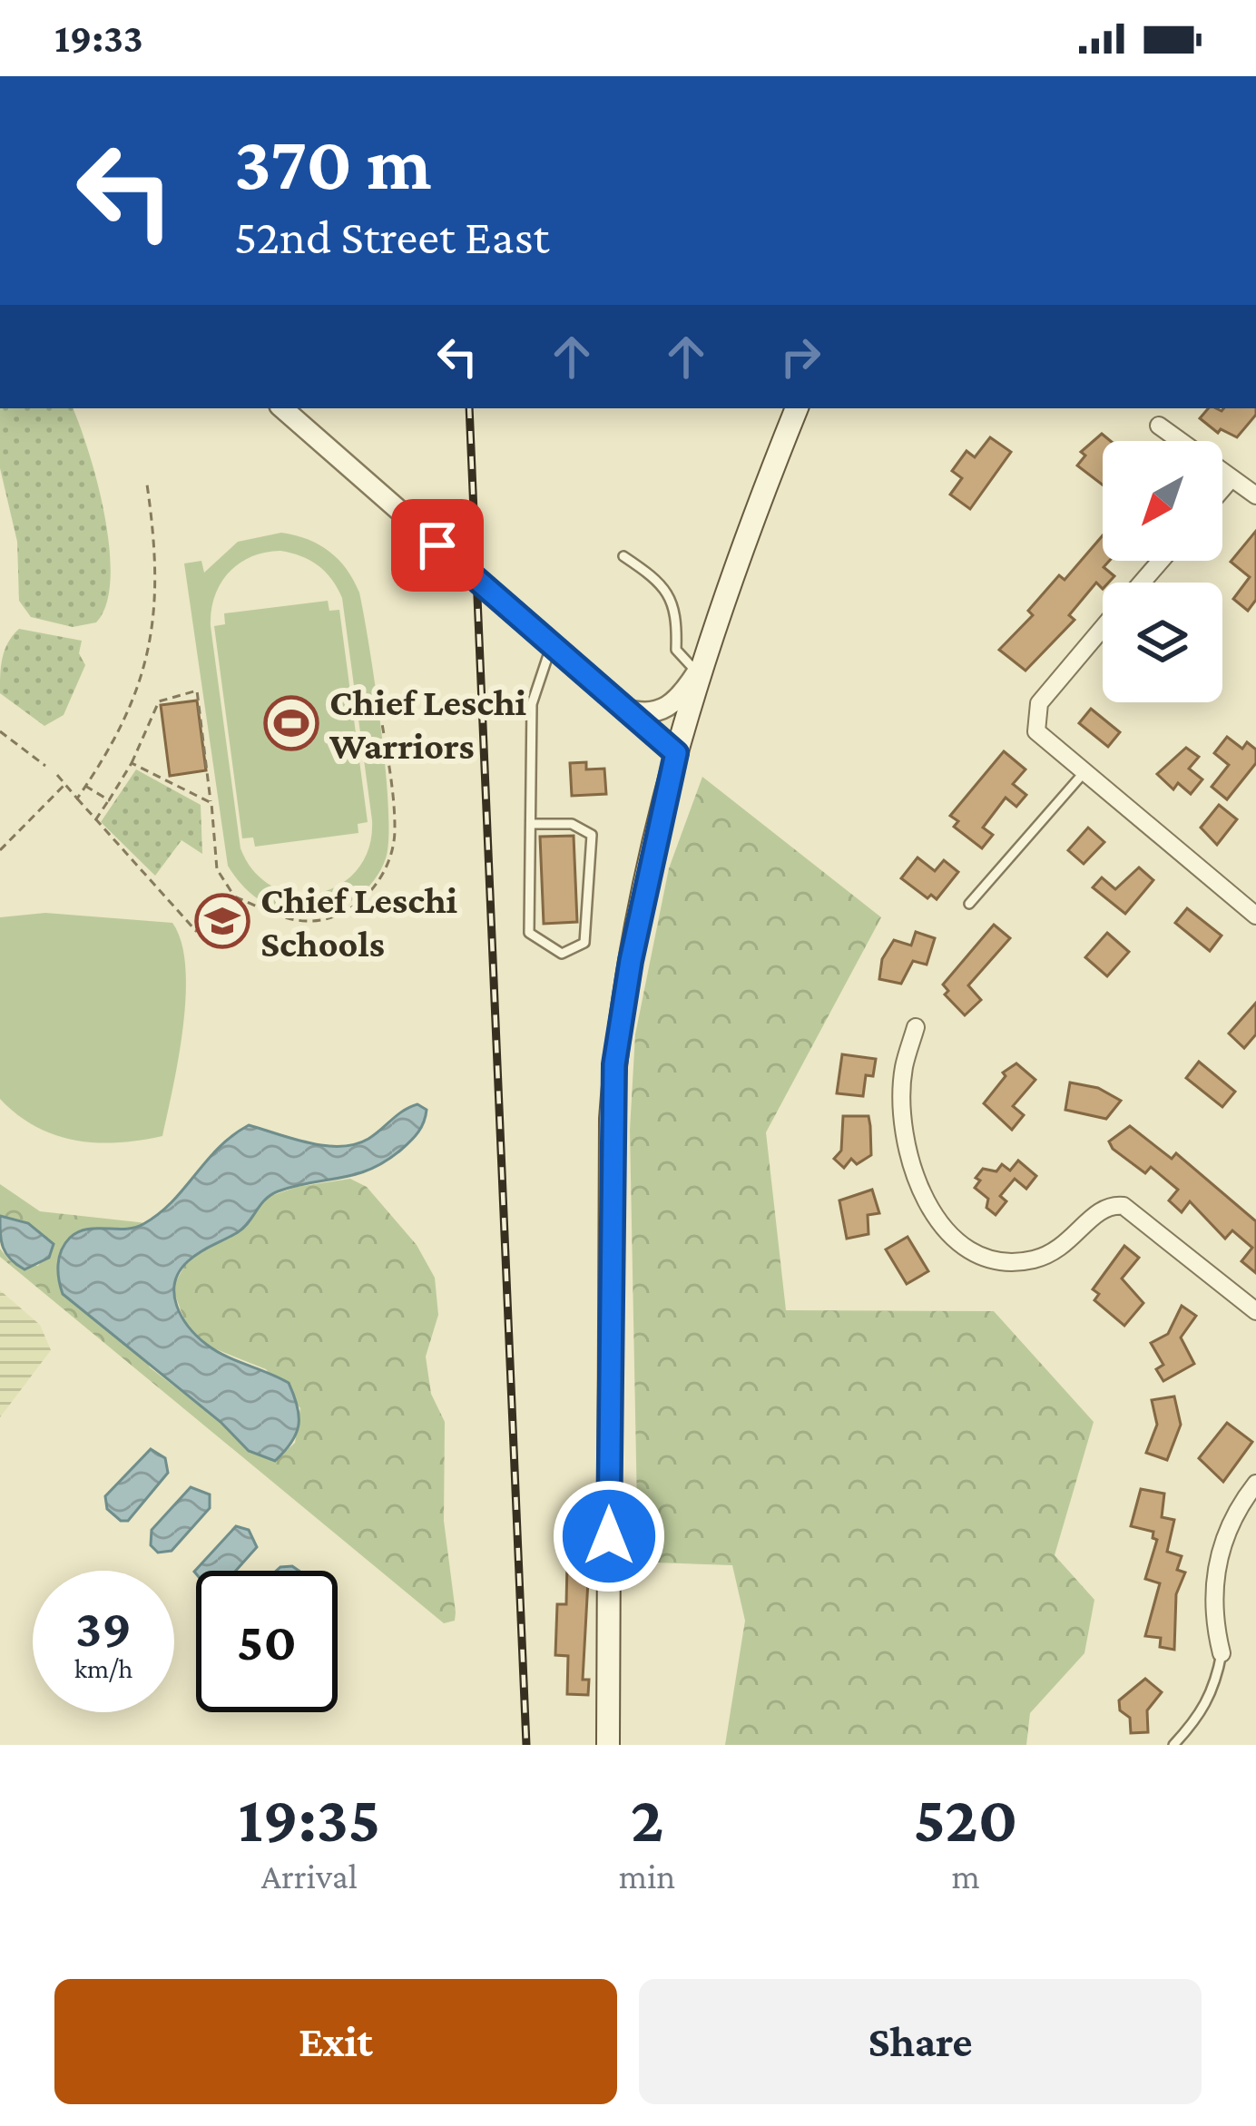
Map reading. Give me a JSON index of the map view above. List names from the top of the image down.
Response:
{
  "places": {
    "sports": ["Chief Leschi Warriors"],
    "school or university": ["Chief Leschi Schools"]
  },
  "north": "bottom left",
  "page": {
    "status": "19:33",
    "turn": ["370 m", "52nd Street East"],
    "speed": "39 km/h",
    "limit": "50",
    "eta": [
      "19:35",
      "Arrival",
      "2",
      "min",
      "520",
      "m"
    ],
    "buttons": ["Exit", "Share"]
  }
}
